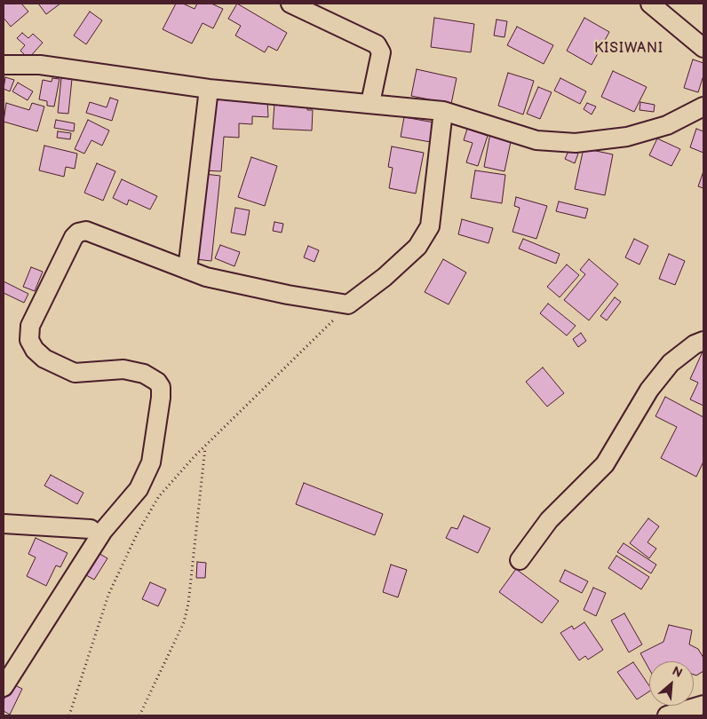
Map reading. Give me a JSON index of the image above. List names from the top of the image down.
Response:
{
  "districts": ["KISIWANI"],
  "north": "top right"
}
